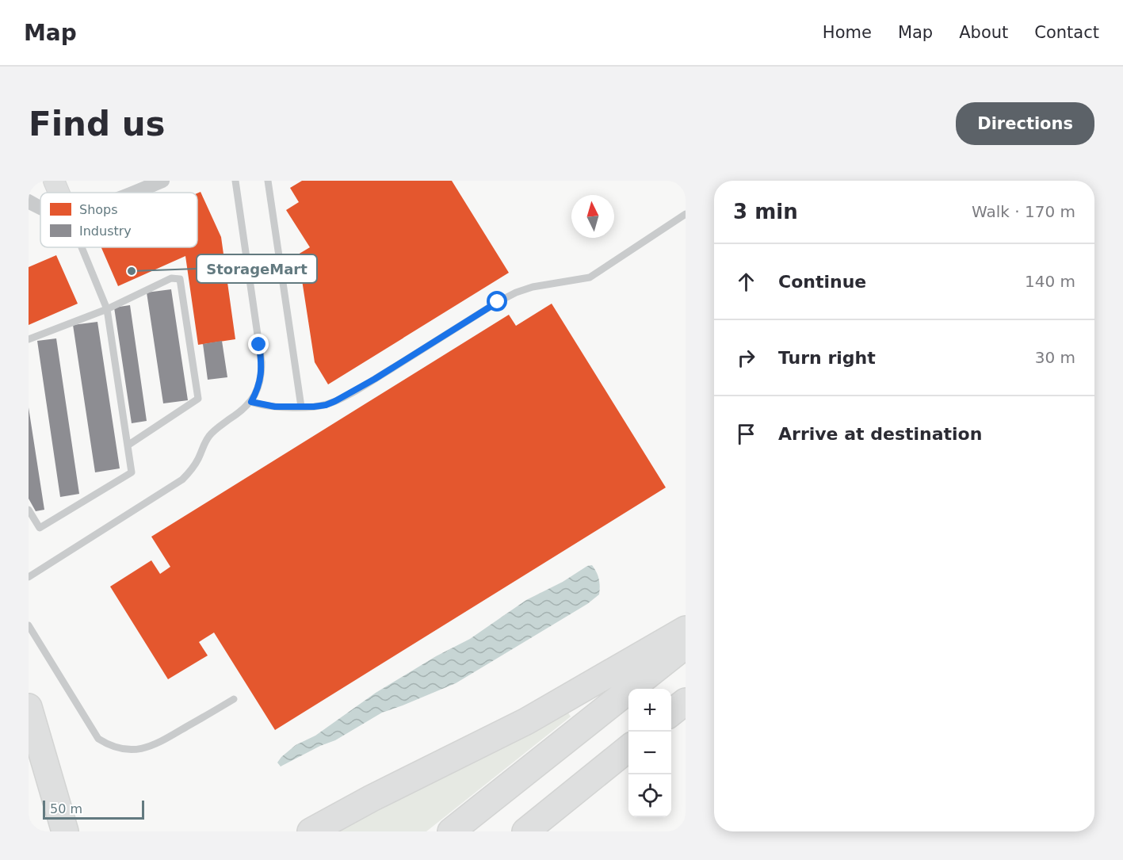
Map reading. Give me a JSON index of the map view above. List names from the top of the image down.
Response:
{
  "places": ["StorageMart"],
  "legend": ["Shops", "Industry"],
  "scale_bar": "50 m",
  "north": "top",
  "page": {
    "header": "Map",
    "nav": [
      "Home",
      "Map",
      "About",
      "Contact"
    ],
    "buttons": "Directions",
    "title": "Find us",
    "heading": ["3 min", "Walk · 170 m"],
    "list": [
      ["Continue", "140 m"],
      ["Turn right", "30 m"],
      "Arrive at destination"
    ],
    "map_buttons": ["+", "−"],
    "scale": "50 m"
  }
}
